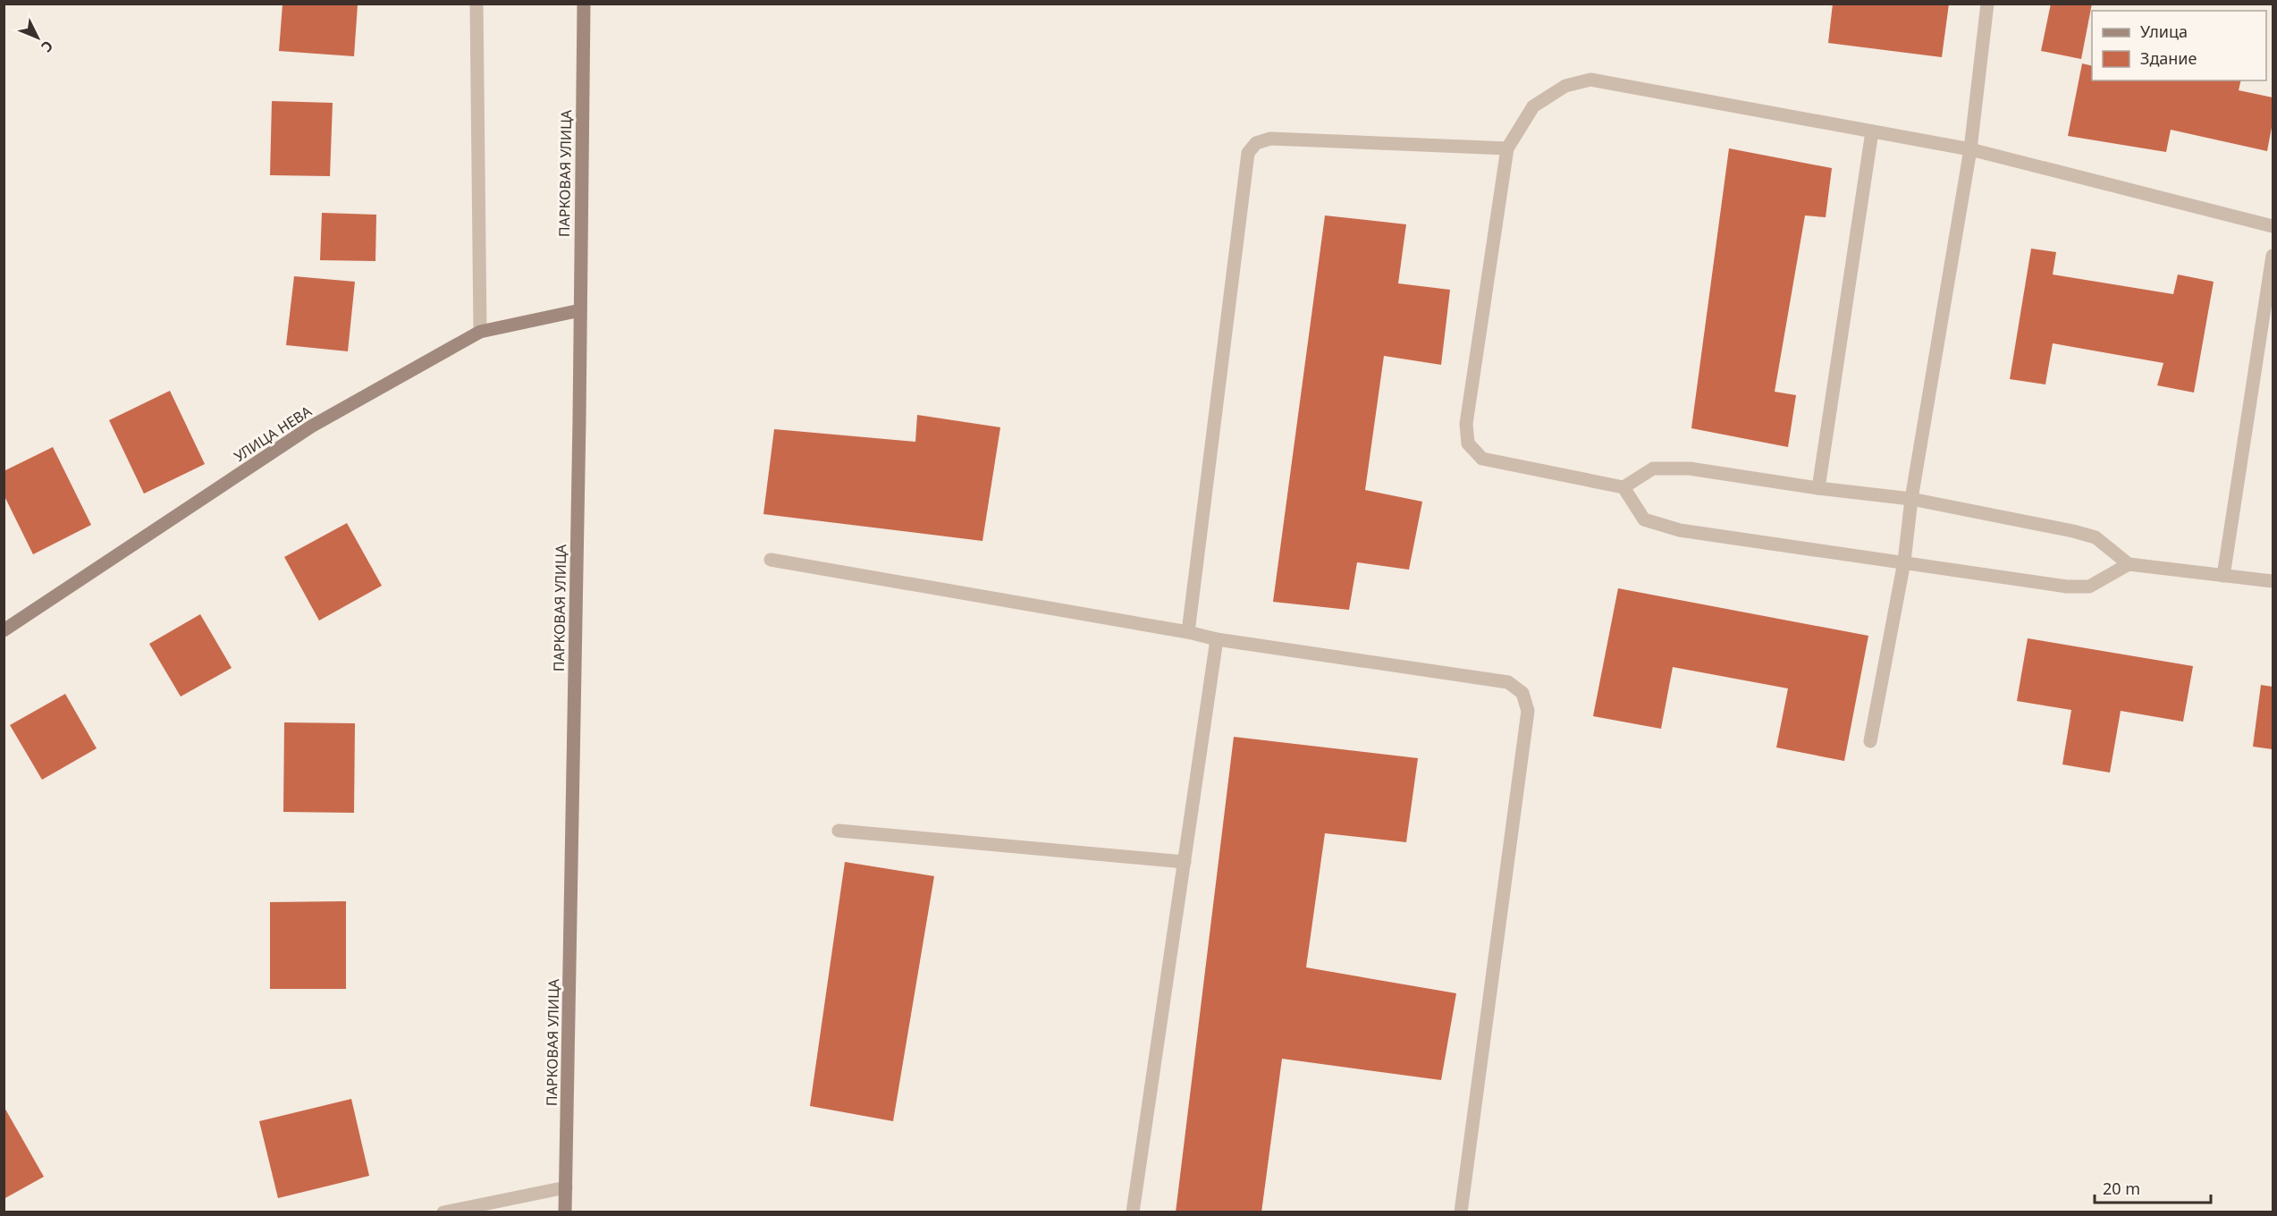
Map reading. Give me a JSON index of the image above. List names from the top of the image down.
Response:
{
  "streets": {
    "main road": ["ПАРКОВАЯ УЛИЦА", "УЛИЦА НЕВА"]
  },
  "crossings": [
    ["ПАРКОВАЯ УЛИЦА", "УЛИЦА НЕВА"]
  ],
  "legend": ["Улица", "Здание"],
  "scale_bar": "20 m",
  "north": "bottom right"
}
